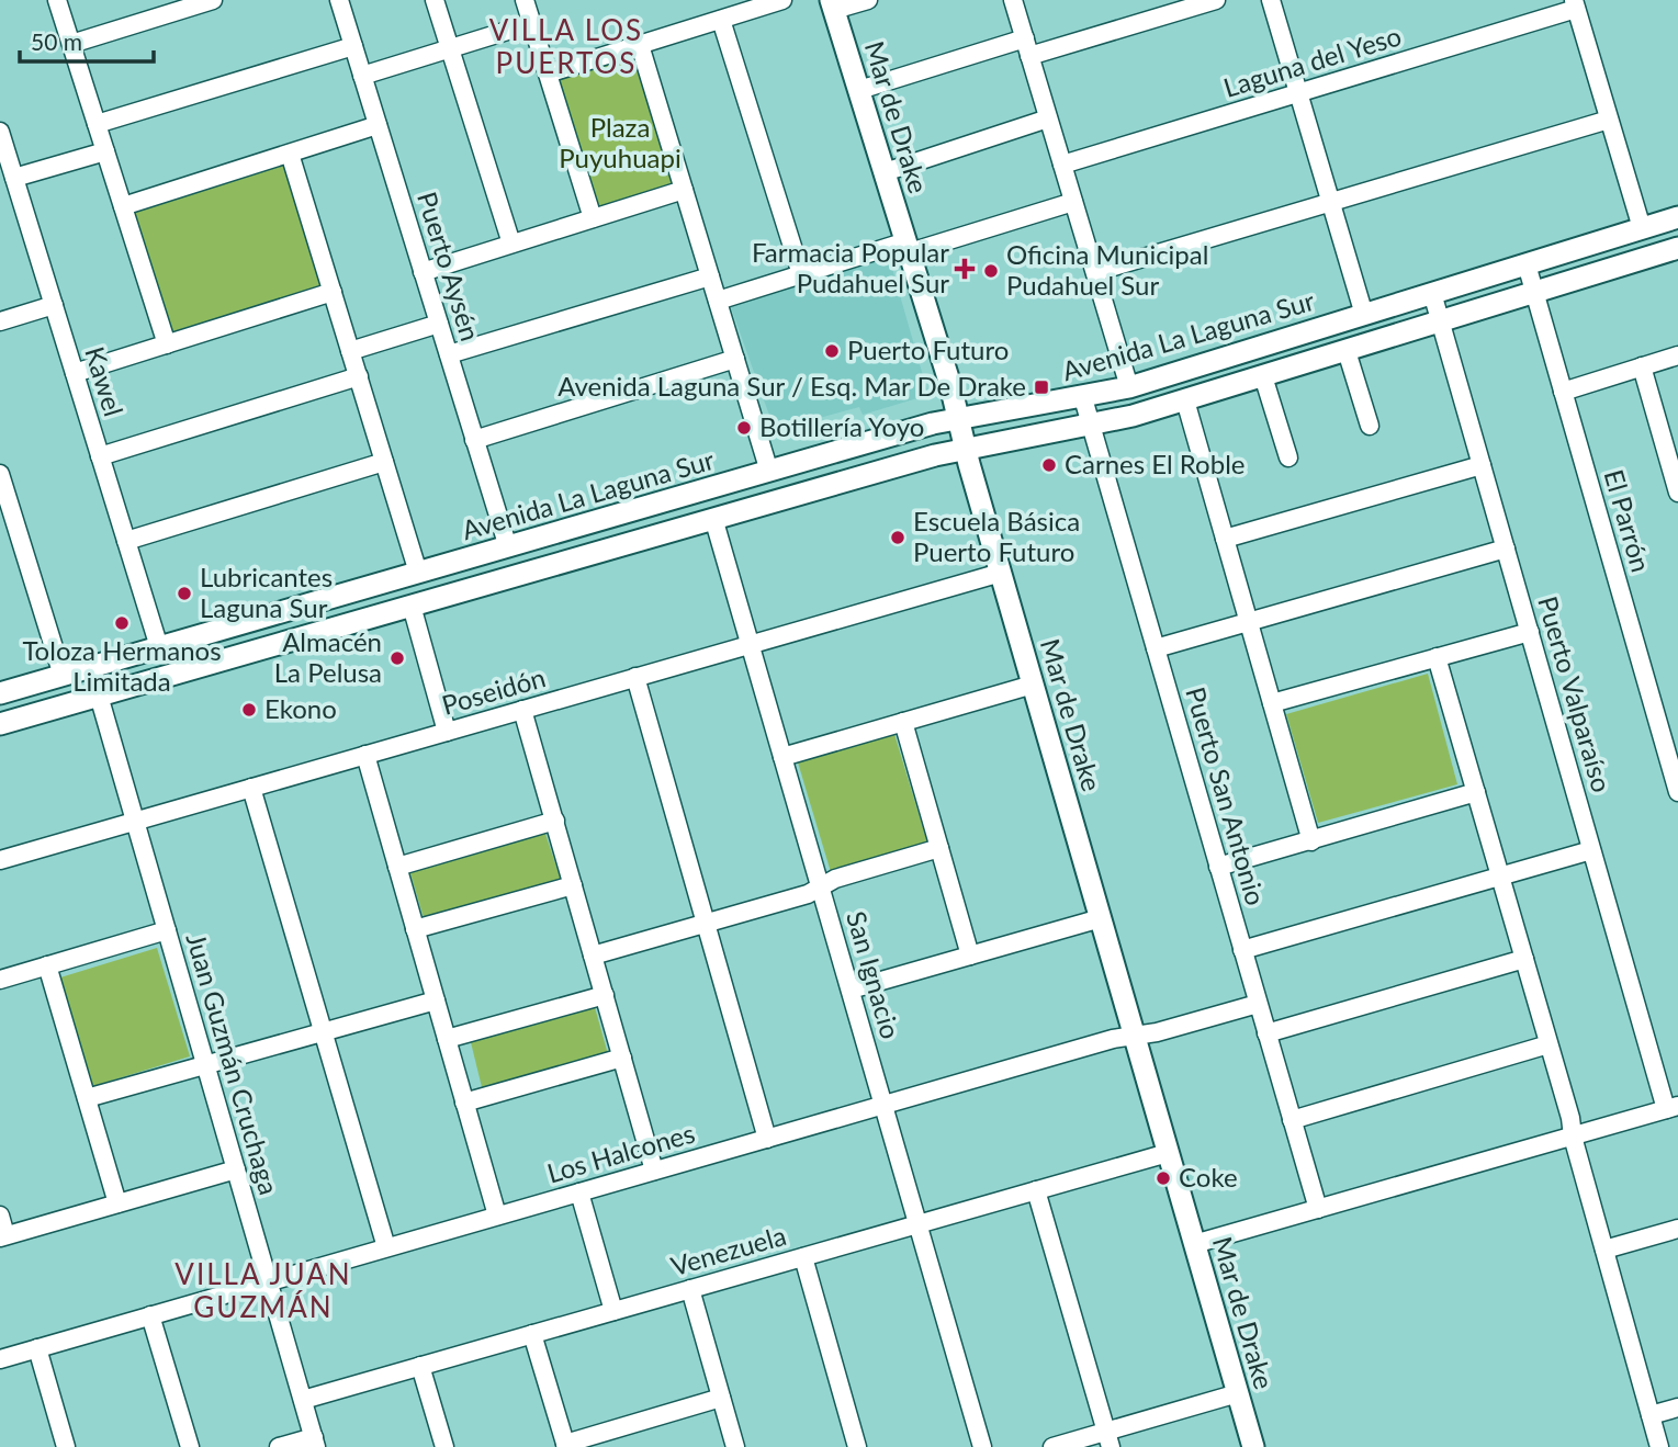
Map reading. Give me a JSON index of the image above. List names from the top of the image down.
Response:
{
  "streets": {
    "street": [
      "Laguna del Yeso",
      "Mar de Drake",
      "Puerto Aysén",
      "Avenida La Laguna Sur",
      "Kawel",
      "El Parrón",
      "Poseidón",
      "Puerto Valparaíso",
      "Puerto San Antonio",
      "San Ignacio",
      "Juan Guzmán Cruchaga",
      "Los Halcones",
      "Venezuela"
    ]
  },
  "crossings": [
    ["Mar de Drake", "Avenida La Laguna Sur"],
    ["Mar de Drake", "Poseidón"],
    ["Mar de Drake", "Los Halcones"],
    ["Mar de Drake", "Venezuela"],
    ["Puerto Aysén", "Avenida La Laguna Sur"],
    ["Avenida La Laguna Sur", "Kawel"],
    ["Avenida La Laguna Sur", "El Parrón"],
    ["Avenida La Laguna Sur", "Puerto Valparaíso"],
    ["Avenida La Laguna Sur", "Puerto San Antonio"],
    ["Avenida La Laguna Sur", "San Ignacio"],
    ["Avenida La Laguna Sur", "Juan Guzmán Cruchaga"],
    ["Poseidón", "San Ignacio"],
    ["Poseidón", "Juan Guzmán Cruchaga"],
    ["Puerto San Antonio", "Los Halcones"],
    ["San Ignacio", "Los Halcones"],
    ["San Ignacio", "Venezuela"],
    ["Juan Guzmán Cruchaga", "Los Halcones"],
    ["Juan Guzmán Cruchaga", "Venezuela"]
  ],
  "districts": ["VILLA LOS PUERTOS", "VILLA JUAN GUZMÁN"],
  "parks": ["Plaza Puyuhuapi"],
  "places": {
    "health": ["Farmacia Popular Pudahuel Sur"],
    "other": [
      "Oficina Municipal Pudahuel Sur",
      "Puerto Futuro",
      "Botillería Yoyo",
      "Carnes El Roble",
      "Escuela Básica Puerto Futuro",
      "Lubricantes Laguna Sur",
      "Toloza Hermanos Limitada",
      "Almacén La Pelusa",
      "Ekono",
      "Coke"
    ],
    "transit": ["Avenida Laguna Sur / Esq. Mar De Drake"]
  },
  "scale_bar": "50 m"
}
